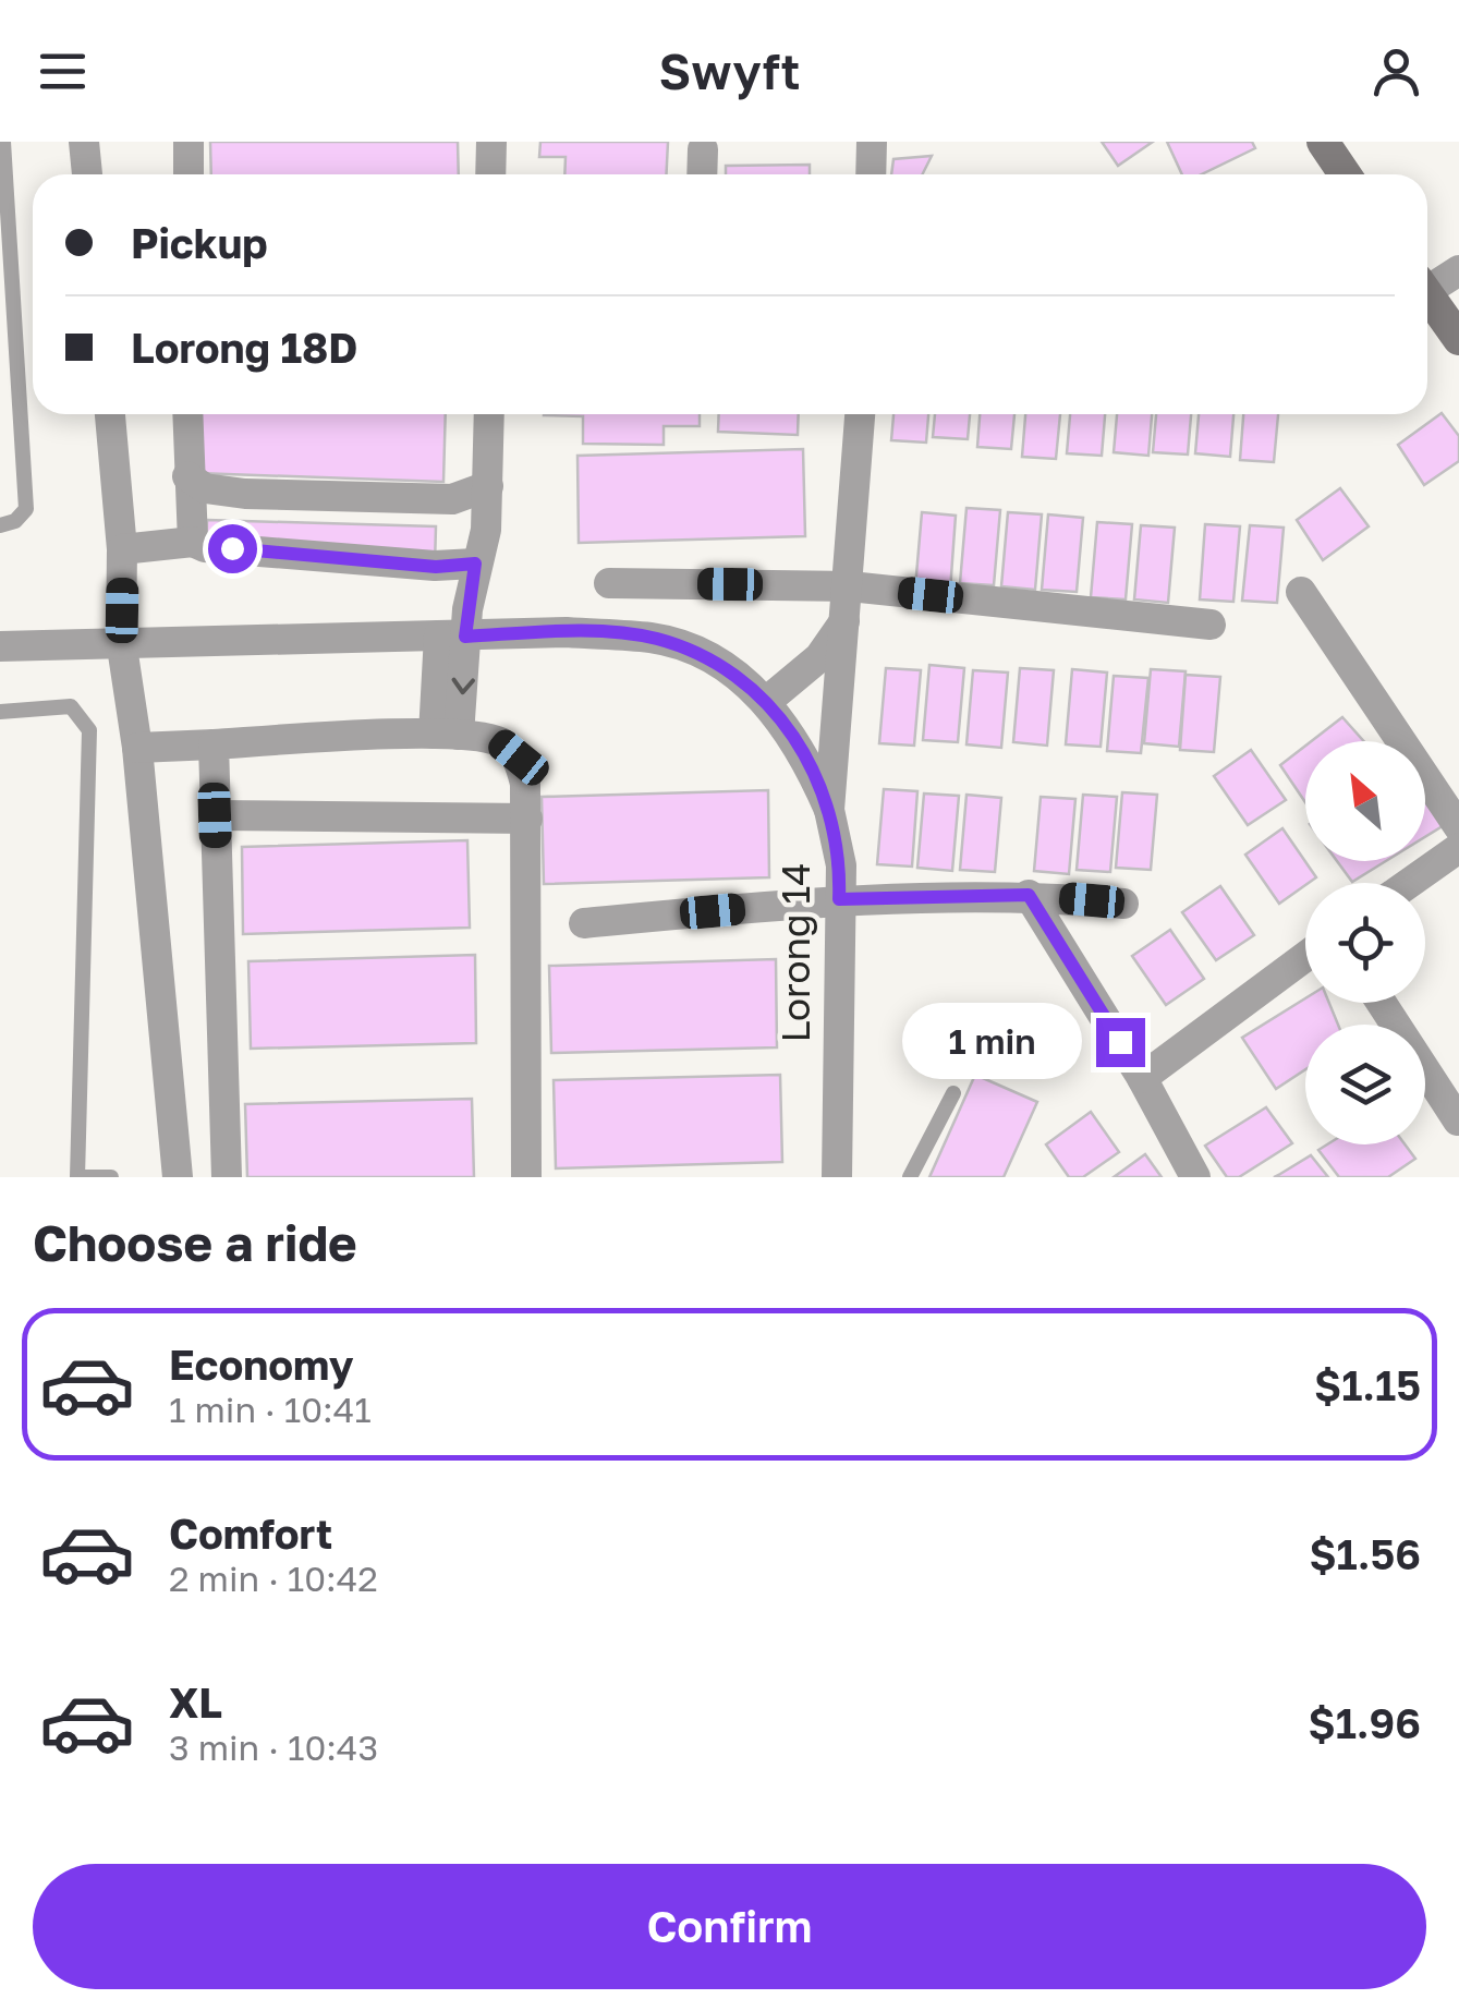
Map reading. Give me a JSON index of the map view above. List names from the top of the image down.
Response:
{
  "streets": {
    "street": ["Lorong 14"]
  },
  "north": "top left",
  "page": {
    "header": "Swyft",
    "banner": ["Pickup", "Lorong 18D"],
    "bubble": "1 min",
    "heading": "Choose a ride",
    "list": [
      {
        "name": "Economy",
        "note": "1 min · 10:41",
        "value": "$1.15"
      },
      {
        "name": "Comfort",
        "note": "2 min · 10:42",
        "value": "$1.56"
      },
      {
        "name": "XL",
        "note": "3 min · 10:43",
        "value": "$1.96"
      }
    ],
    "buttons": "Confirm"
  }
}
